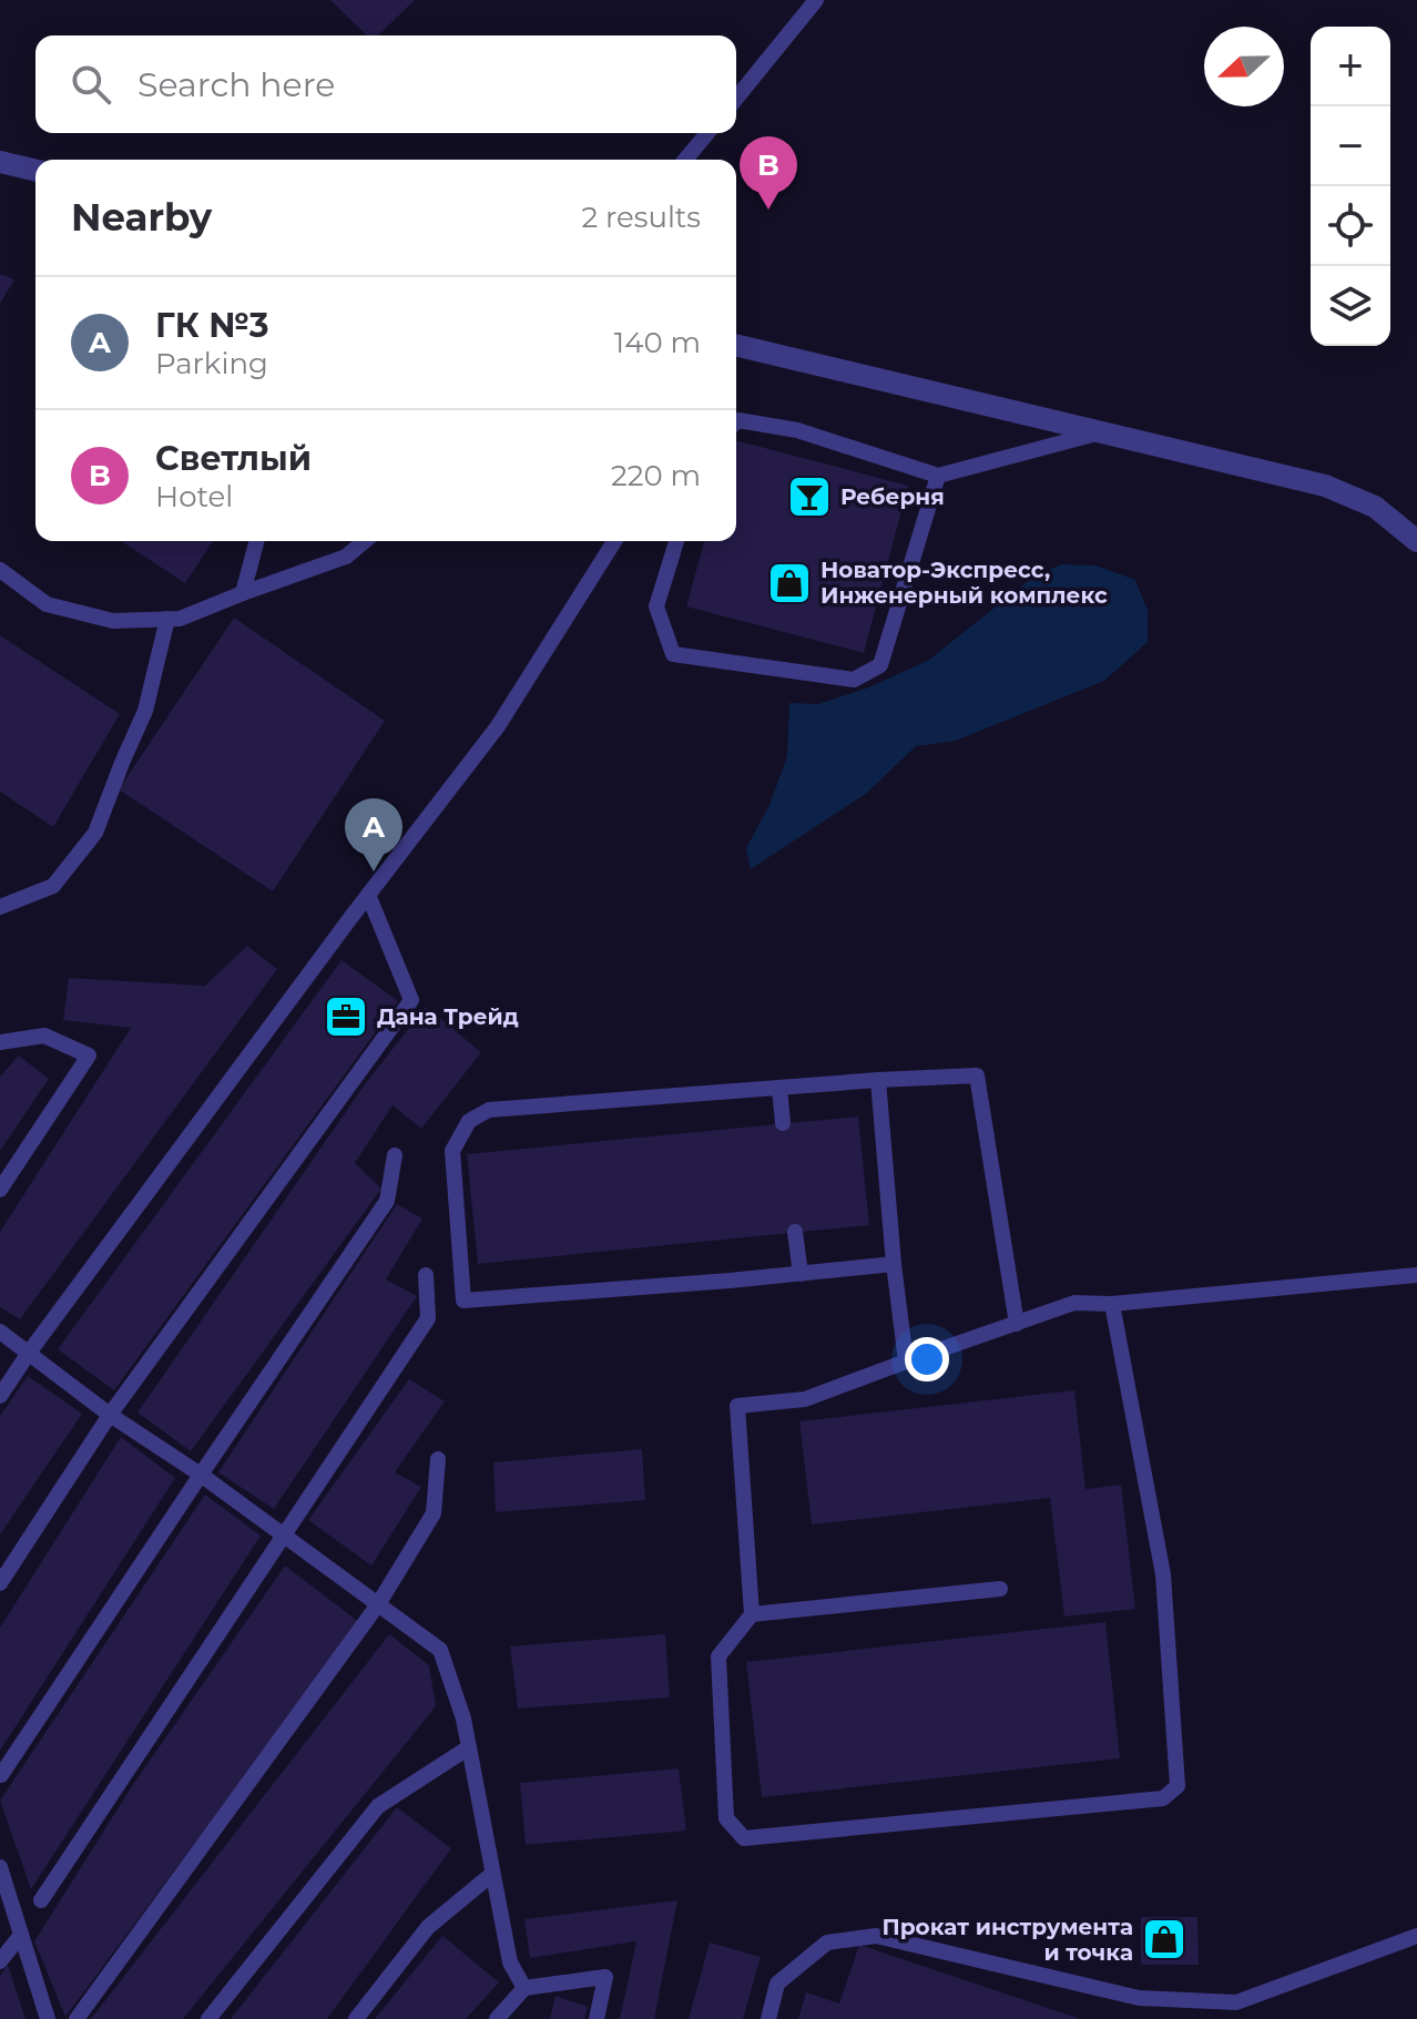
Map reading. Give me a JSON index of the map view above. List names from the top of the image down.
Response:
{
  "places": {
    "bar": ["Реберня"],
    "shop": ["Новатор-Экспресс, Инженерный комплекс", "Прокат инструмента и точка"],
    "office": ["Дана Трейд"]
  },
  "north": "left",
  "page": {
    "map_buttons": ["+", "−"],
    "search": "Search here",
    "pins": ["B", "A"],
    "heading": ["Nearby", "2 results"],
    "list": [
      {
        "mark": "A",
        "name": "ГК №3",
        "note": "Parking",
        "value": "140 m"
      },
      {
        "mark": "B",
        "name": "Светлый",
        "note": "Hotel",
        "value": "220 m"
      }
    ]
  }
}
